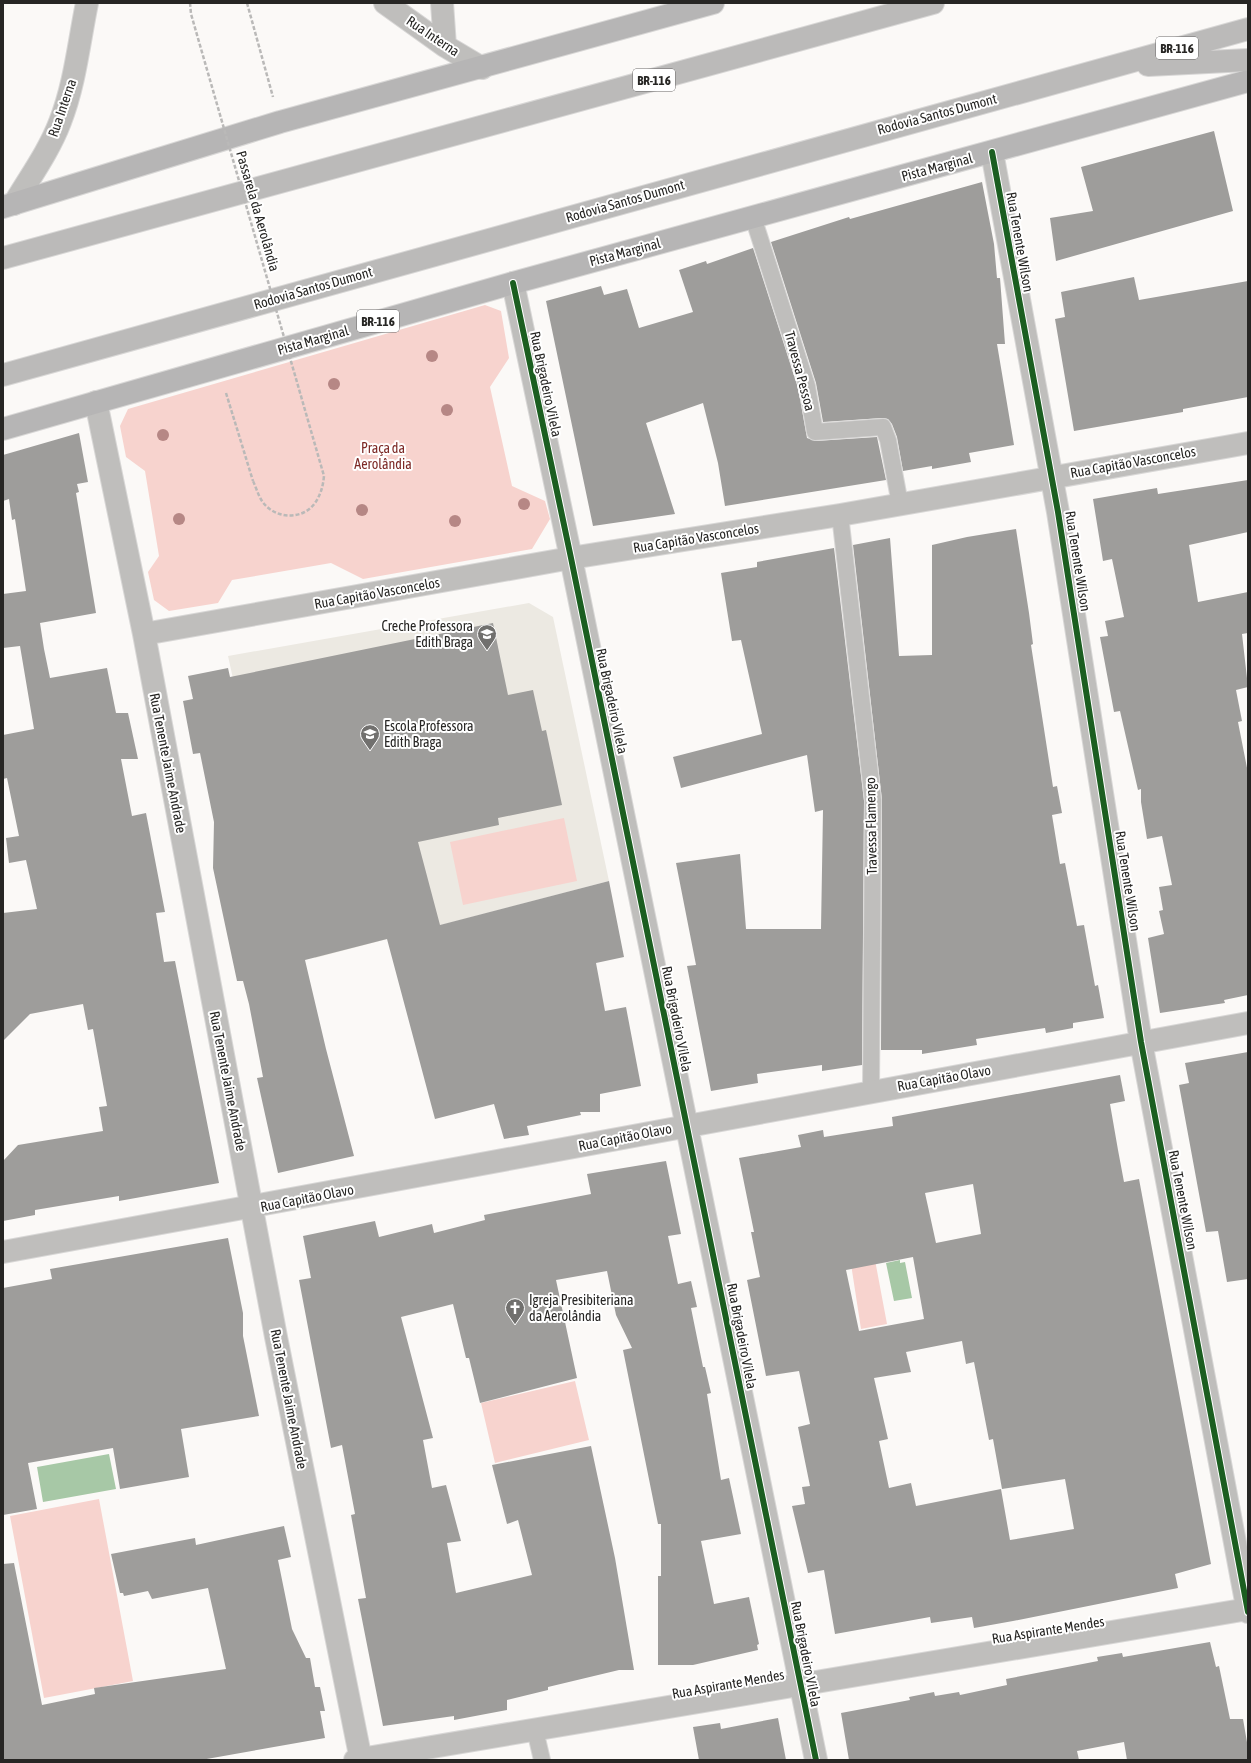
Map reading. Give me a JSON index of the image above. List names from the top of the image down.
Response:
{
  "streets": {
    "highway": ["BR-116", "Rodovia Santos Dumont"],
    "main road": ["Pista Marginal"],
    "street": [
      "Rua Interna",
      "Rua Tenente Wilson",
      "Rua Brigadeiro Vilela",
      "Rua Capitão Vasconcelos",
      "Rua Tenente Jaime Andrade",
      "Rua Capitão Olavo",
      "Rua Aspirante Mendes"
    ],
    "lane": ["Travessa Pessoa", "Travessa Flamengo"],
    "path": ["Passarela da Aerolândia"]
  },
  "crossings": [
    ["Pista Marginal", "Passarela da Aerolândia"],
    ["Pista Marginal", "Rua Tenente Wilson"],
    ["Pista Marginal", "Travessa Pessoa"],
    ["Pista Marginal", "Rua Brigadeiro Vilela"],
    ["Pista Marginal", "Rua Tenente Jaime Andrade"],
    ["Rua Tenente Wilson", "Rua Capitão Vasconcelos"],
    ["Rua Tenente Wilson", "Rua Capitão Olavo"],
    ["Rua Tenente Wilson", "Rua Aspirante Mendes"],
    ["Travessa Pessoa", "Rua Capitão Vasconcelos"],
    ["Rua Brigadeiro Vilela", "Rua Capitão Vasconcelos"],
    ["Rua Brigadeiro Vilela", "Rua Capitão Olavo"],
    ["Rua Brigadeiro Vilela", "Rua Aspirante Mendes"],
    ["Rua Capitão Vasconcelos", "Rua Tenente Jaime Andrade"],
    ["Rua Capitão Vasconcelos", "Travessa Flamengo"],
    ["Rua Tenente Jaime Andrade", "Rua Capitão Olavo"],
    ["Rua Tenente Jaime Andrade", "Rua Aspirante Mendes"],
    ["Travessa Flamengo", "Rua Capitão Olavo"]
  ],
  "parks": ["Praça da Aerolândia"],
  "places": {
    "school or university": ["Creche Professora Edith Braga", "Escola Professora Edith Braga"],
    "church": ["Igreja Presibiteriana da Aerolândia"]
  }
}
